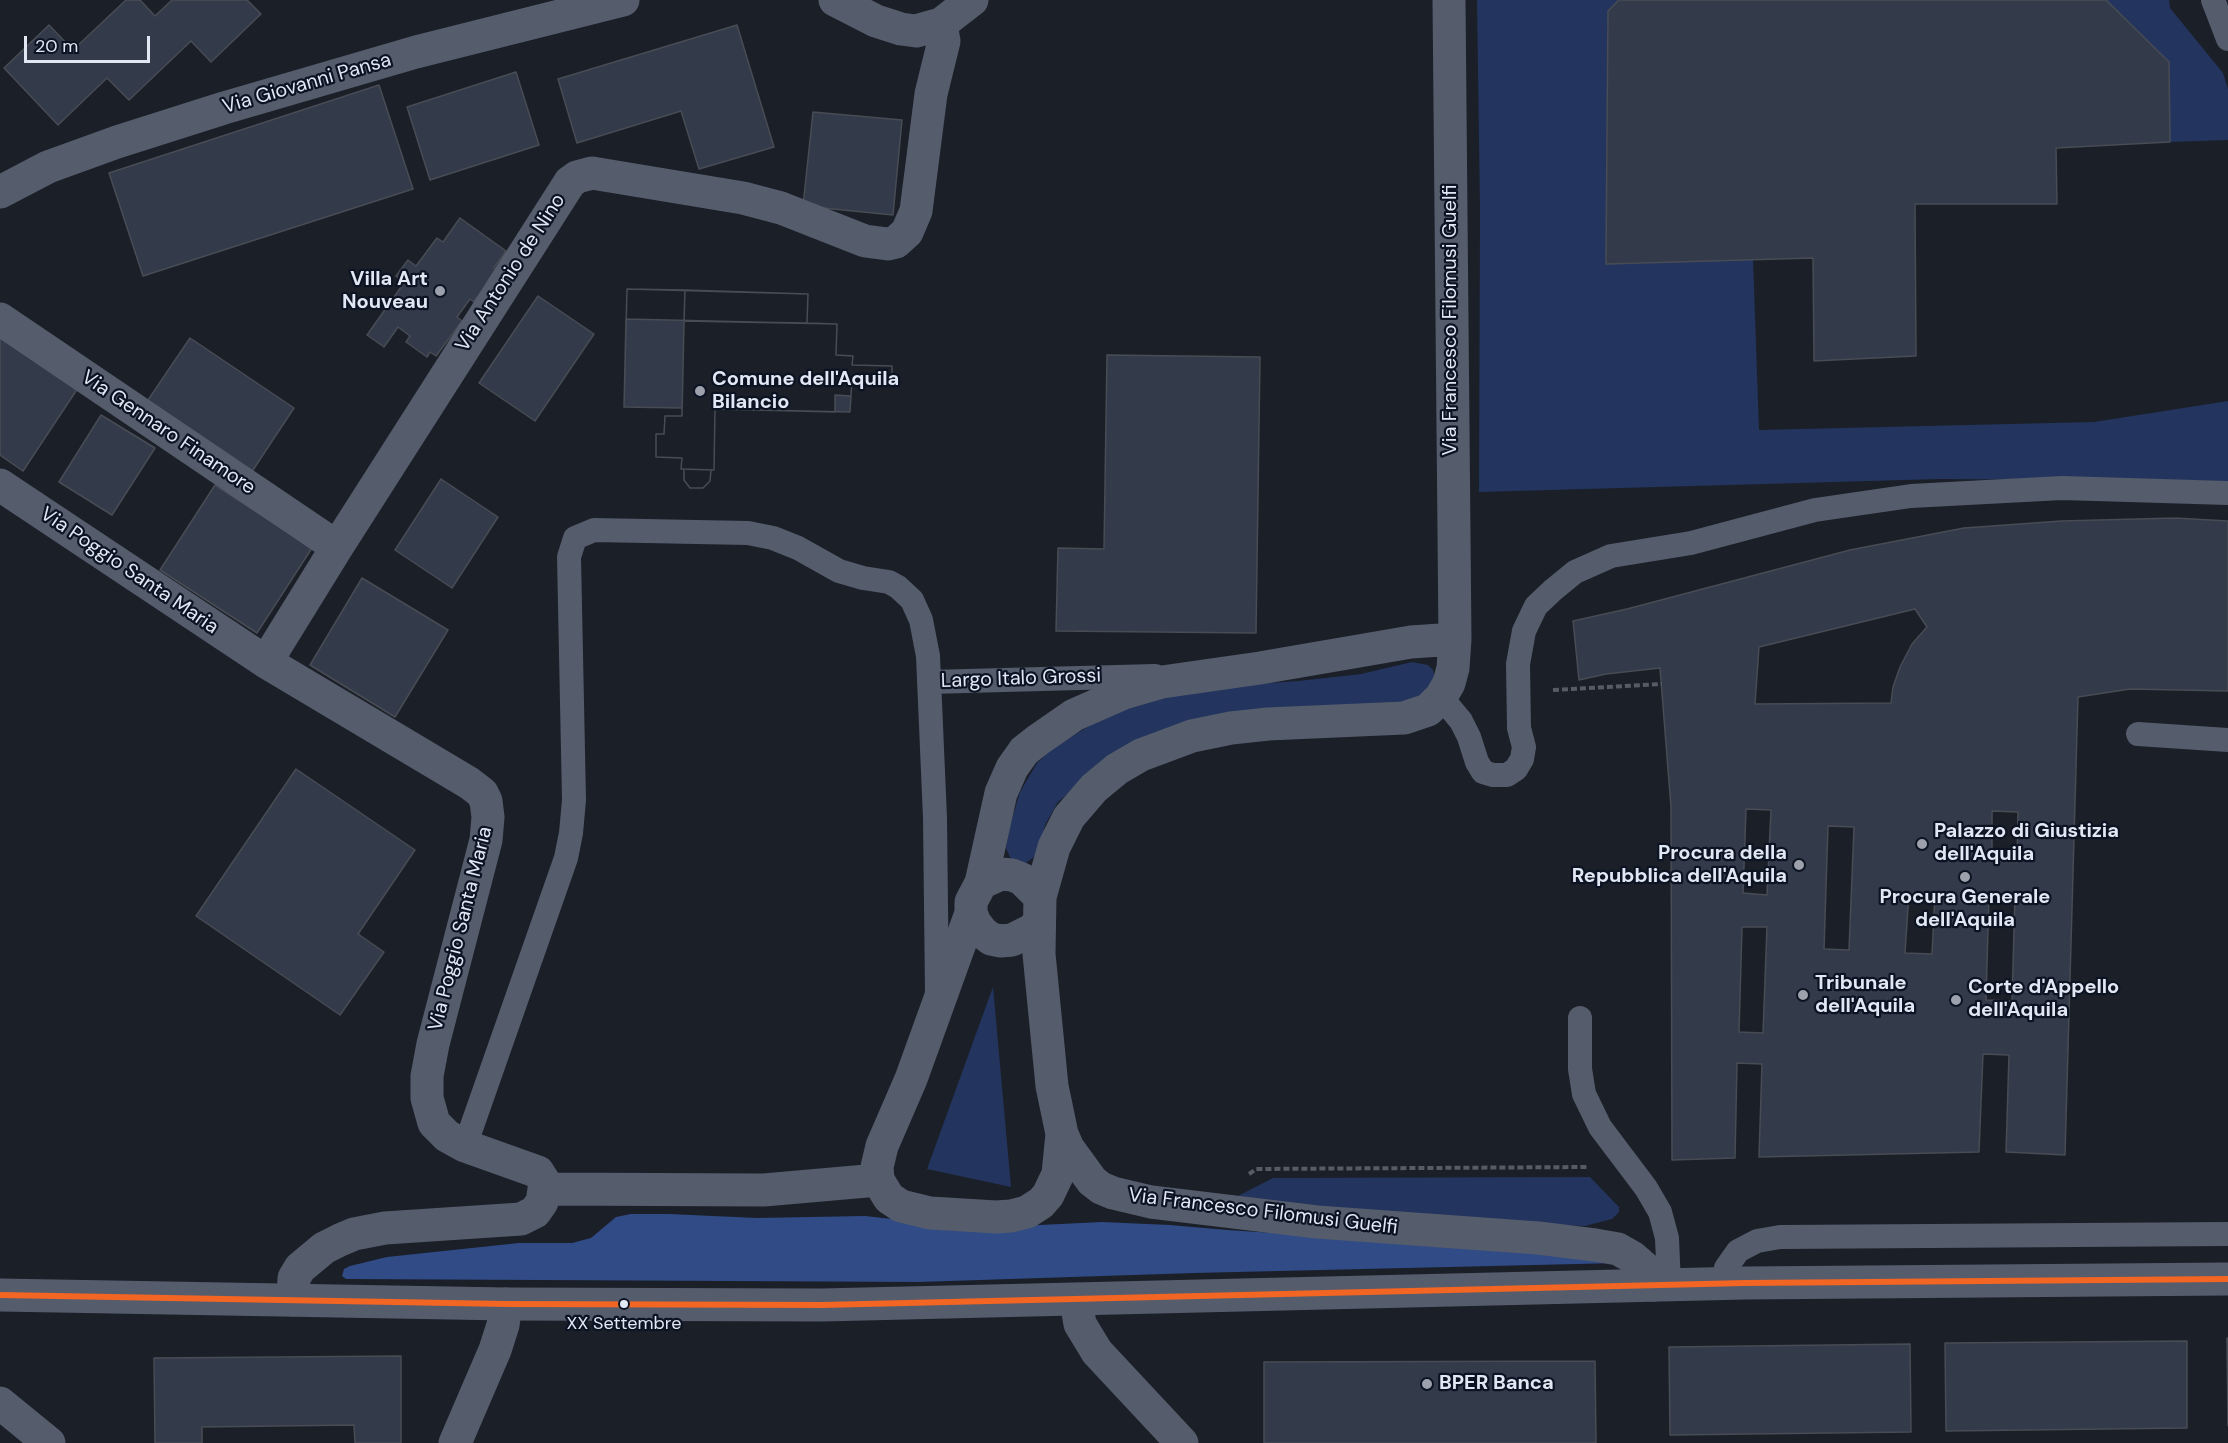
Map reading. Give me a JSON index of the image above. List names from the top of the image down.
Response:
{
  "streets": {
    "street": [
      "Via Giovanni Pansa",
      "Via Antonio de Nino",
      "Via Francesco Filomusi Guelfi",
      "Via Gennaro Finamore",
      "Via Poggio Santa Maria",
      "Largo Italo Grossi"
    ]
  },
  "crossings": [
    ["Via Antonio de Nino", "Via Gennaro Finamore"],
    ["Via Antonio de Nino", "Via Poggio Santa Maria"],
    ["Via Francesco Filomusi Guelfi", "Largo Italo Grossi"]
  ],
  "places": [
    "Villa Art Nouveau",
    "Comune dell'Aquila Bilancio",
    "Palazzo di Giustizia dell'Aquila",
    "Procura della Repubblica dell'Aquila",
    "Procura Generale dell'Aquila",
    "Tribunale dell'Aquila",
    "Corte d'Appello dell'Aquila",
    "XX Settembre",
    "BPER Banca"
  ],
  "scale_bar": "20 m"
}
